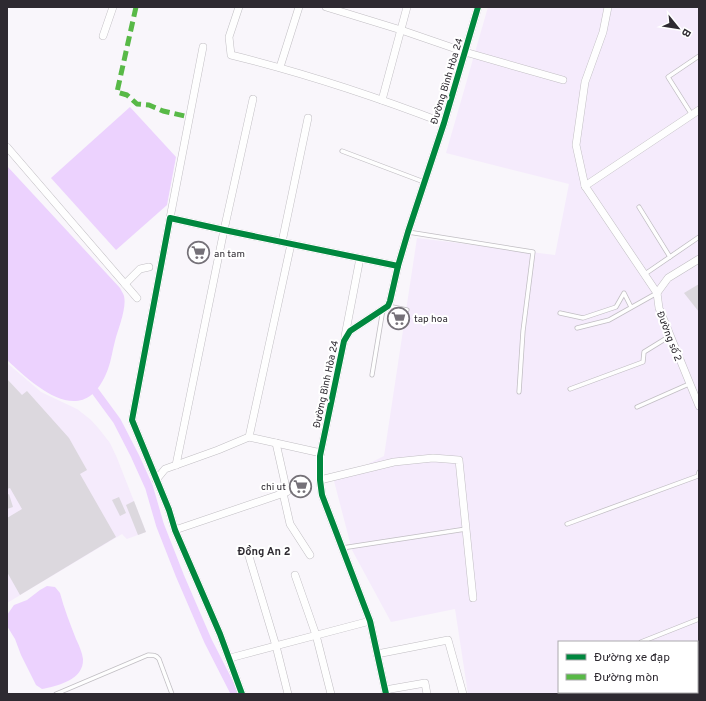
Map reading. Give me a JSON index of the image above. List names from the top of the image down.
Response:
{
  "streets": {
    "street": ["Đường Bình Hòa 24", "Đường số 2"]
  },
  "districts": ["Đồng An 2"],
  "places": {
    "supermarket": ["an tam", "tap hoa", "chi ut"]
  },
  "legend": ["Đường xe đạp", "Đường mòn"],
  "north": "bottom right"
}
